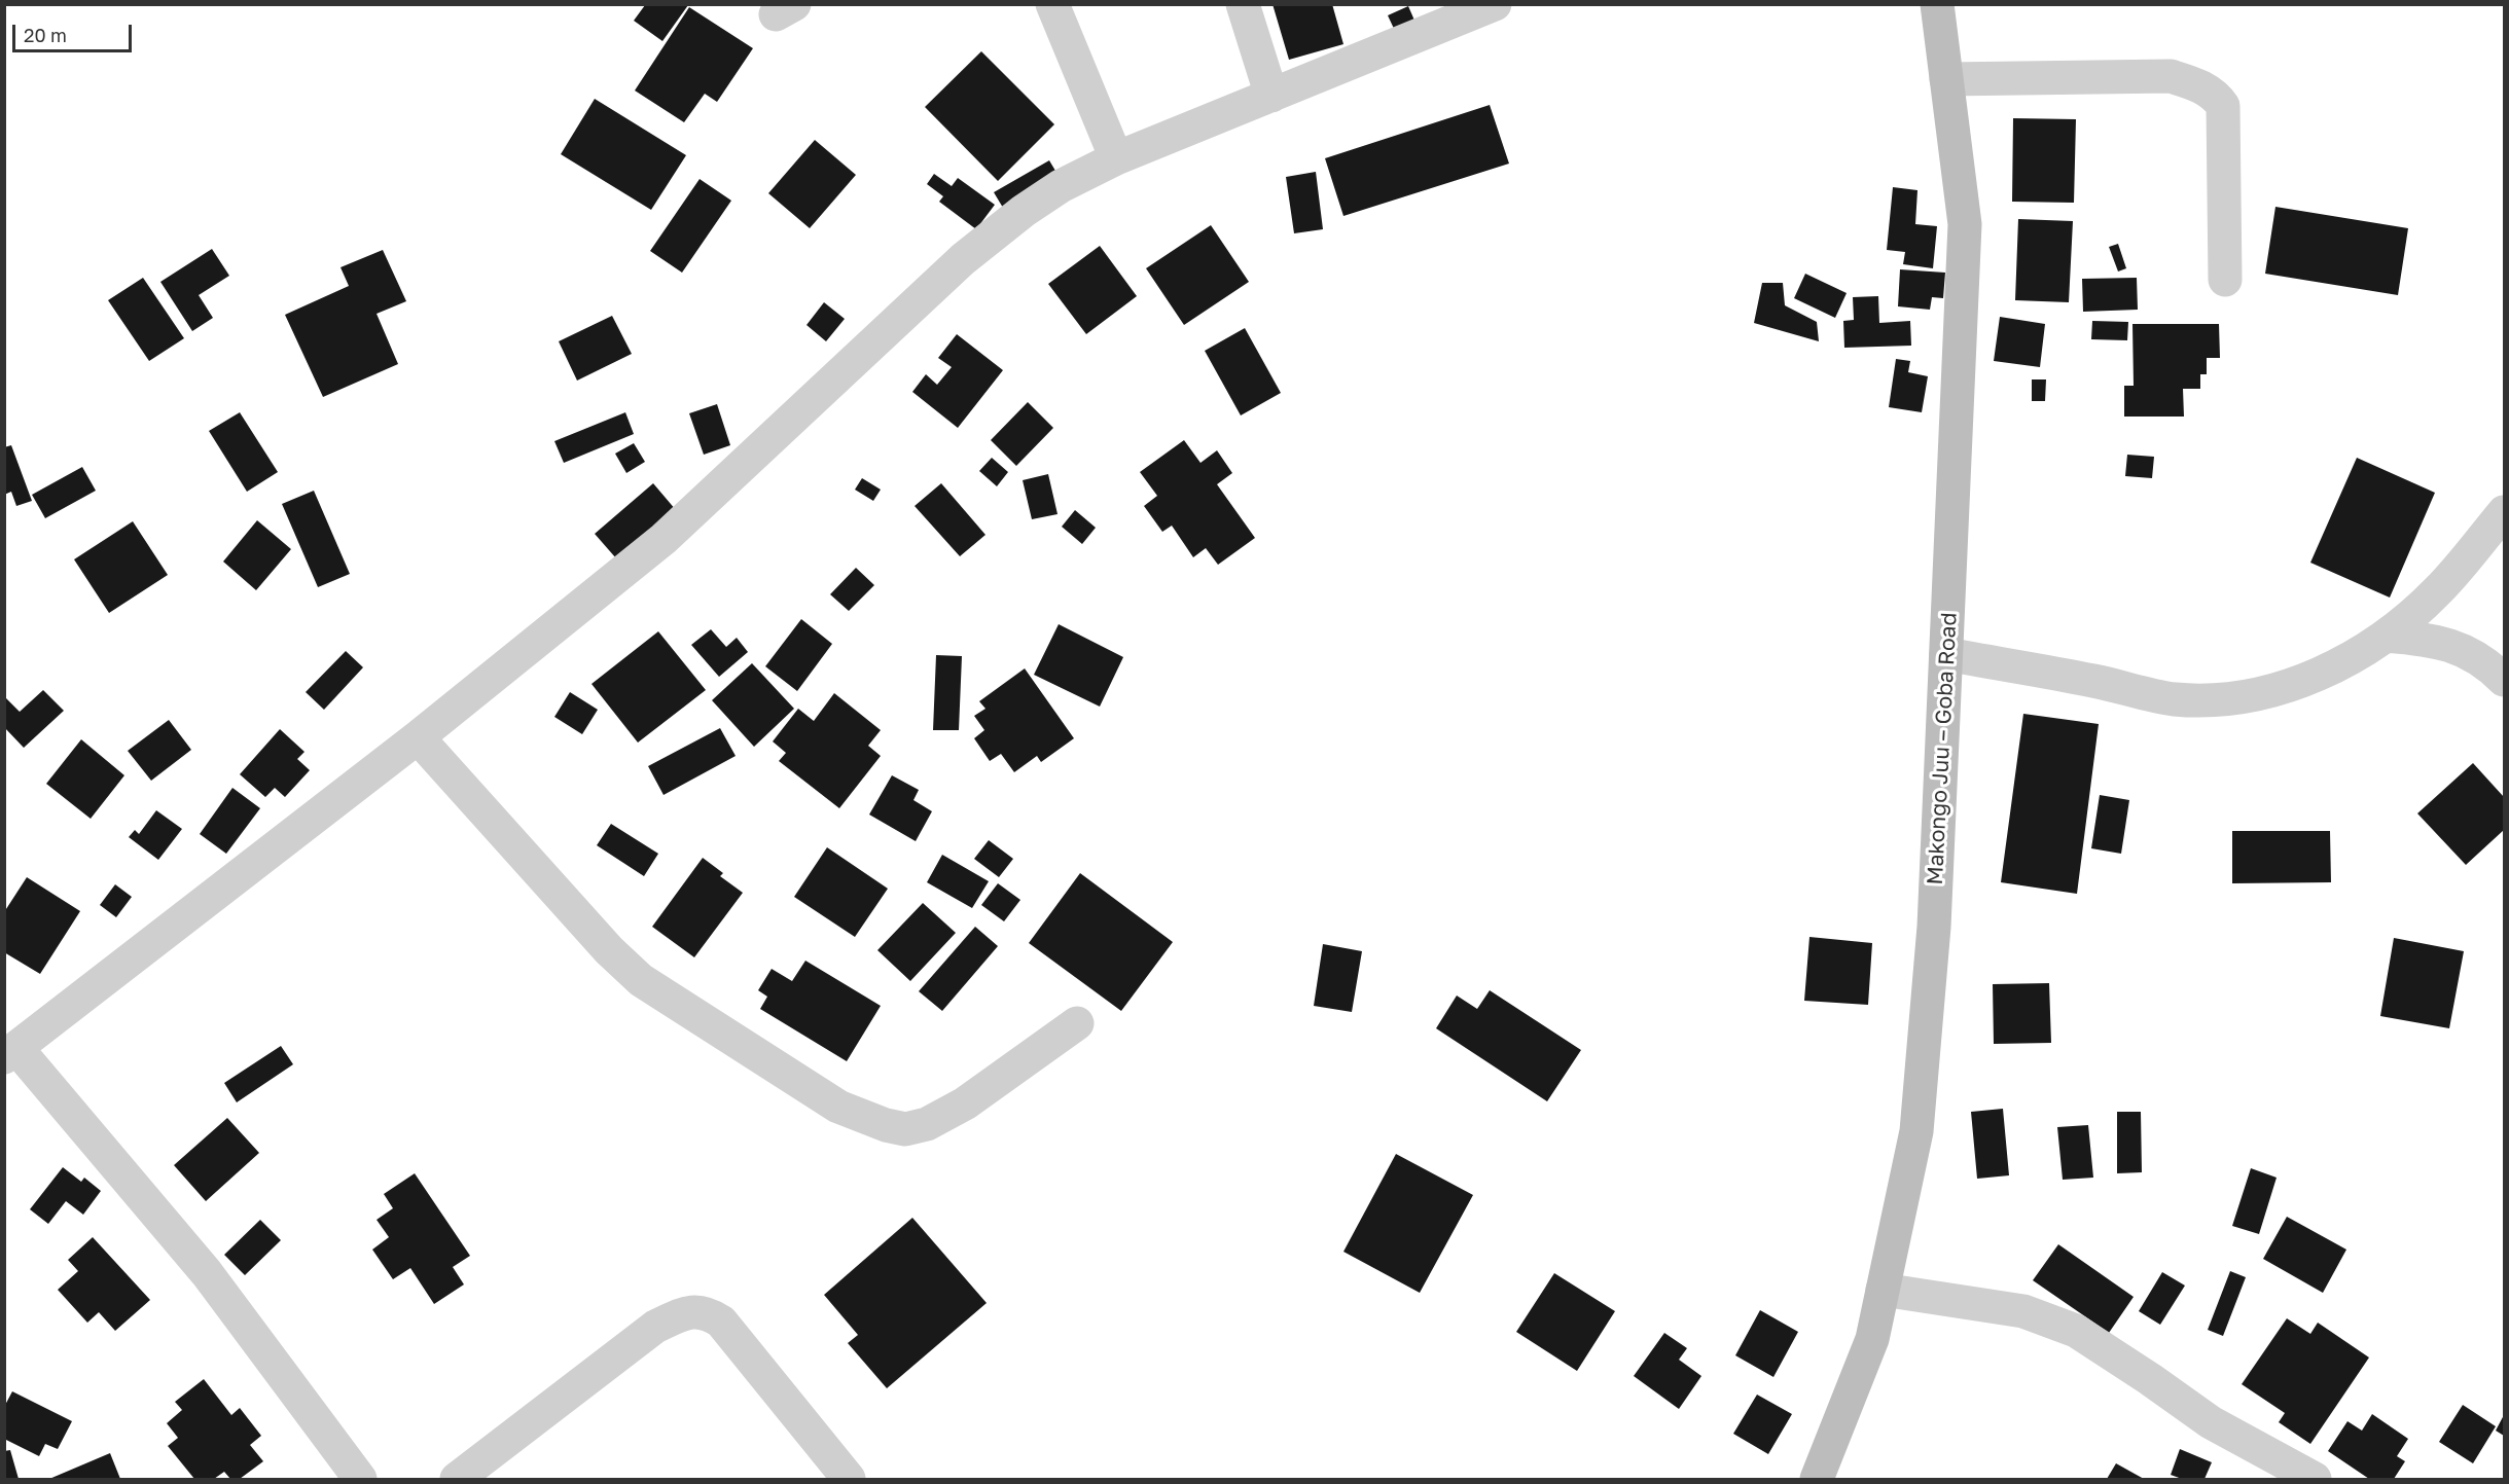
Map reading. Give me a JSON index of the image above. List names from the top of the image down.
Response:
{
  "streets": {
    "street": ["Makongo Juu – Goba Road"]
  },
  "scale_bar": "20 m"
}
